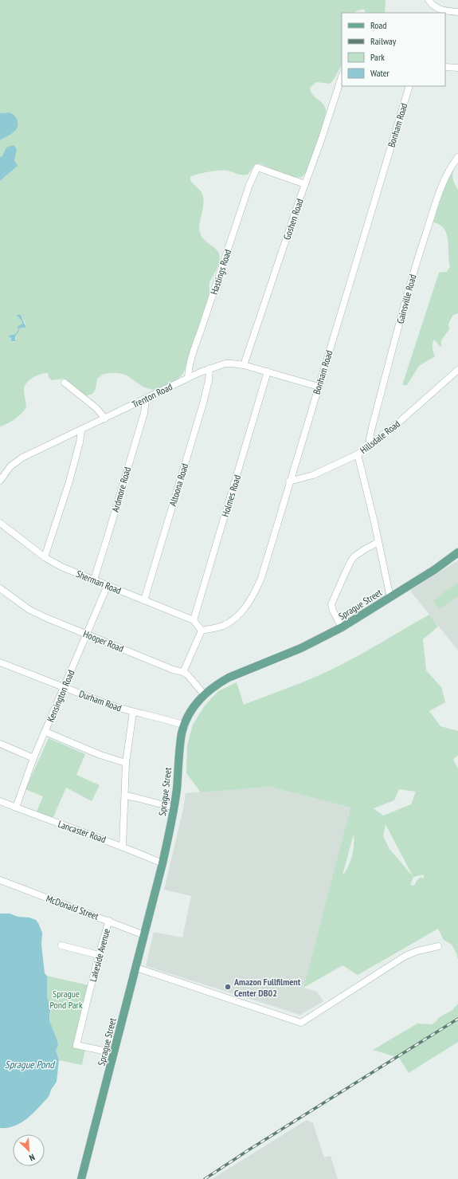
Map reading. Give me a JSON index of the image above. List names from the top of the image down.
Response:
{
  "streets": {
    "main road": ["Sprague Street"],
    "street": [
      "Bonham Road",
      "Goshen Road",
      "Hastings Road",
      "Gainsville Road",
      "Trenton Road",
      "Hillsdale Road",
      "Altoona Road",
      "Ardmore Road",
      "Holmes Road",
      "Sherman Road",
      "Hooper Road",
      "Kensington Road",
      "Durham Road",
      "Lancaster Road",
      "McDonald Street",
      "Lakeside Avenue"
    ]
  },
  "crossings": [
    ["Bonham Road", "Trenton Road"],
    ["Bonham Road", "Hillsdale Road"],
    ["Goshen Road", "Hastings Road"],
    ["Goshen Road", "Trenton Road"],
    ["Hastings Road", "Trenton Road"],
    ["Gainsville Road", "Hillsdale Road"],
    ["Trenton Road", "Altoona Road"],
    ["Trenton Road", "Ardmore Road"],
    ["Trenton Road", "Holmes Road"],
    ["Altoona Road", "Sherman Road"],
    ["Ardmore Road", "Sherman Road"],
    ["Holmes Road", "Sherman Road"],
    ["Sherman Road", "Kensington Road"],
    ["Sprague Street", "Hooper Road"],
    ["Sprague Street", "Durham Road"],
    ["Sprague Street", "Lancaster Road"],
    ["Sprague Street", "McDonald Street"],
    ["Sprague Street", "Lakeside Avenue"],
    ["Hooper Road", "Kensington Road"],
    ["Kensington Road", "Durham Road"],
    ["Kensington Road", "Lancaster Road"],
    ["McDonald Street", "Lakeside Avenue"]
  ],
  "water": ["Sprague Pond"],
  "parks": ["Sprague Pond Park"],
  "places": ["Amazon Fullfilment Center DB02"],
  "legend": [
    "Road",
    "Railway",
    "Park",
    "Water"
  ],
  "north": "bottom right"
}
